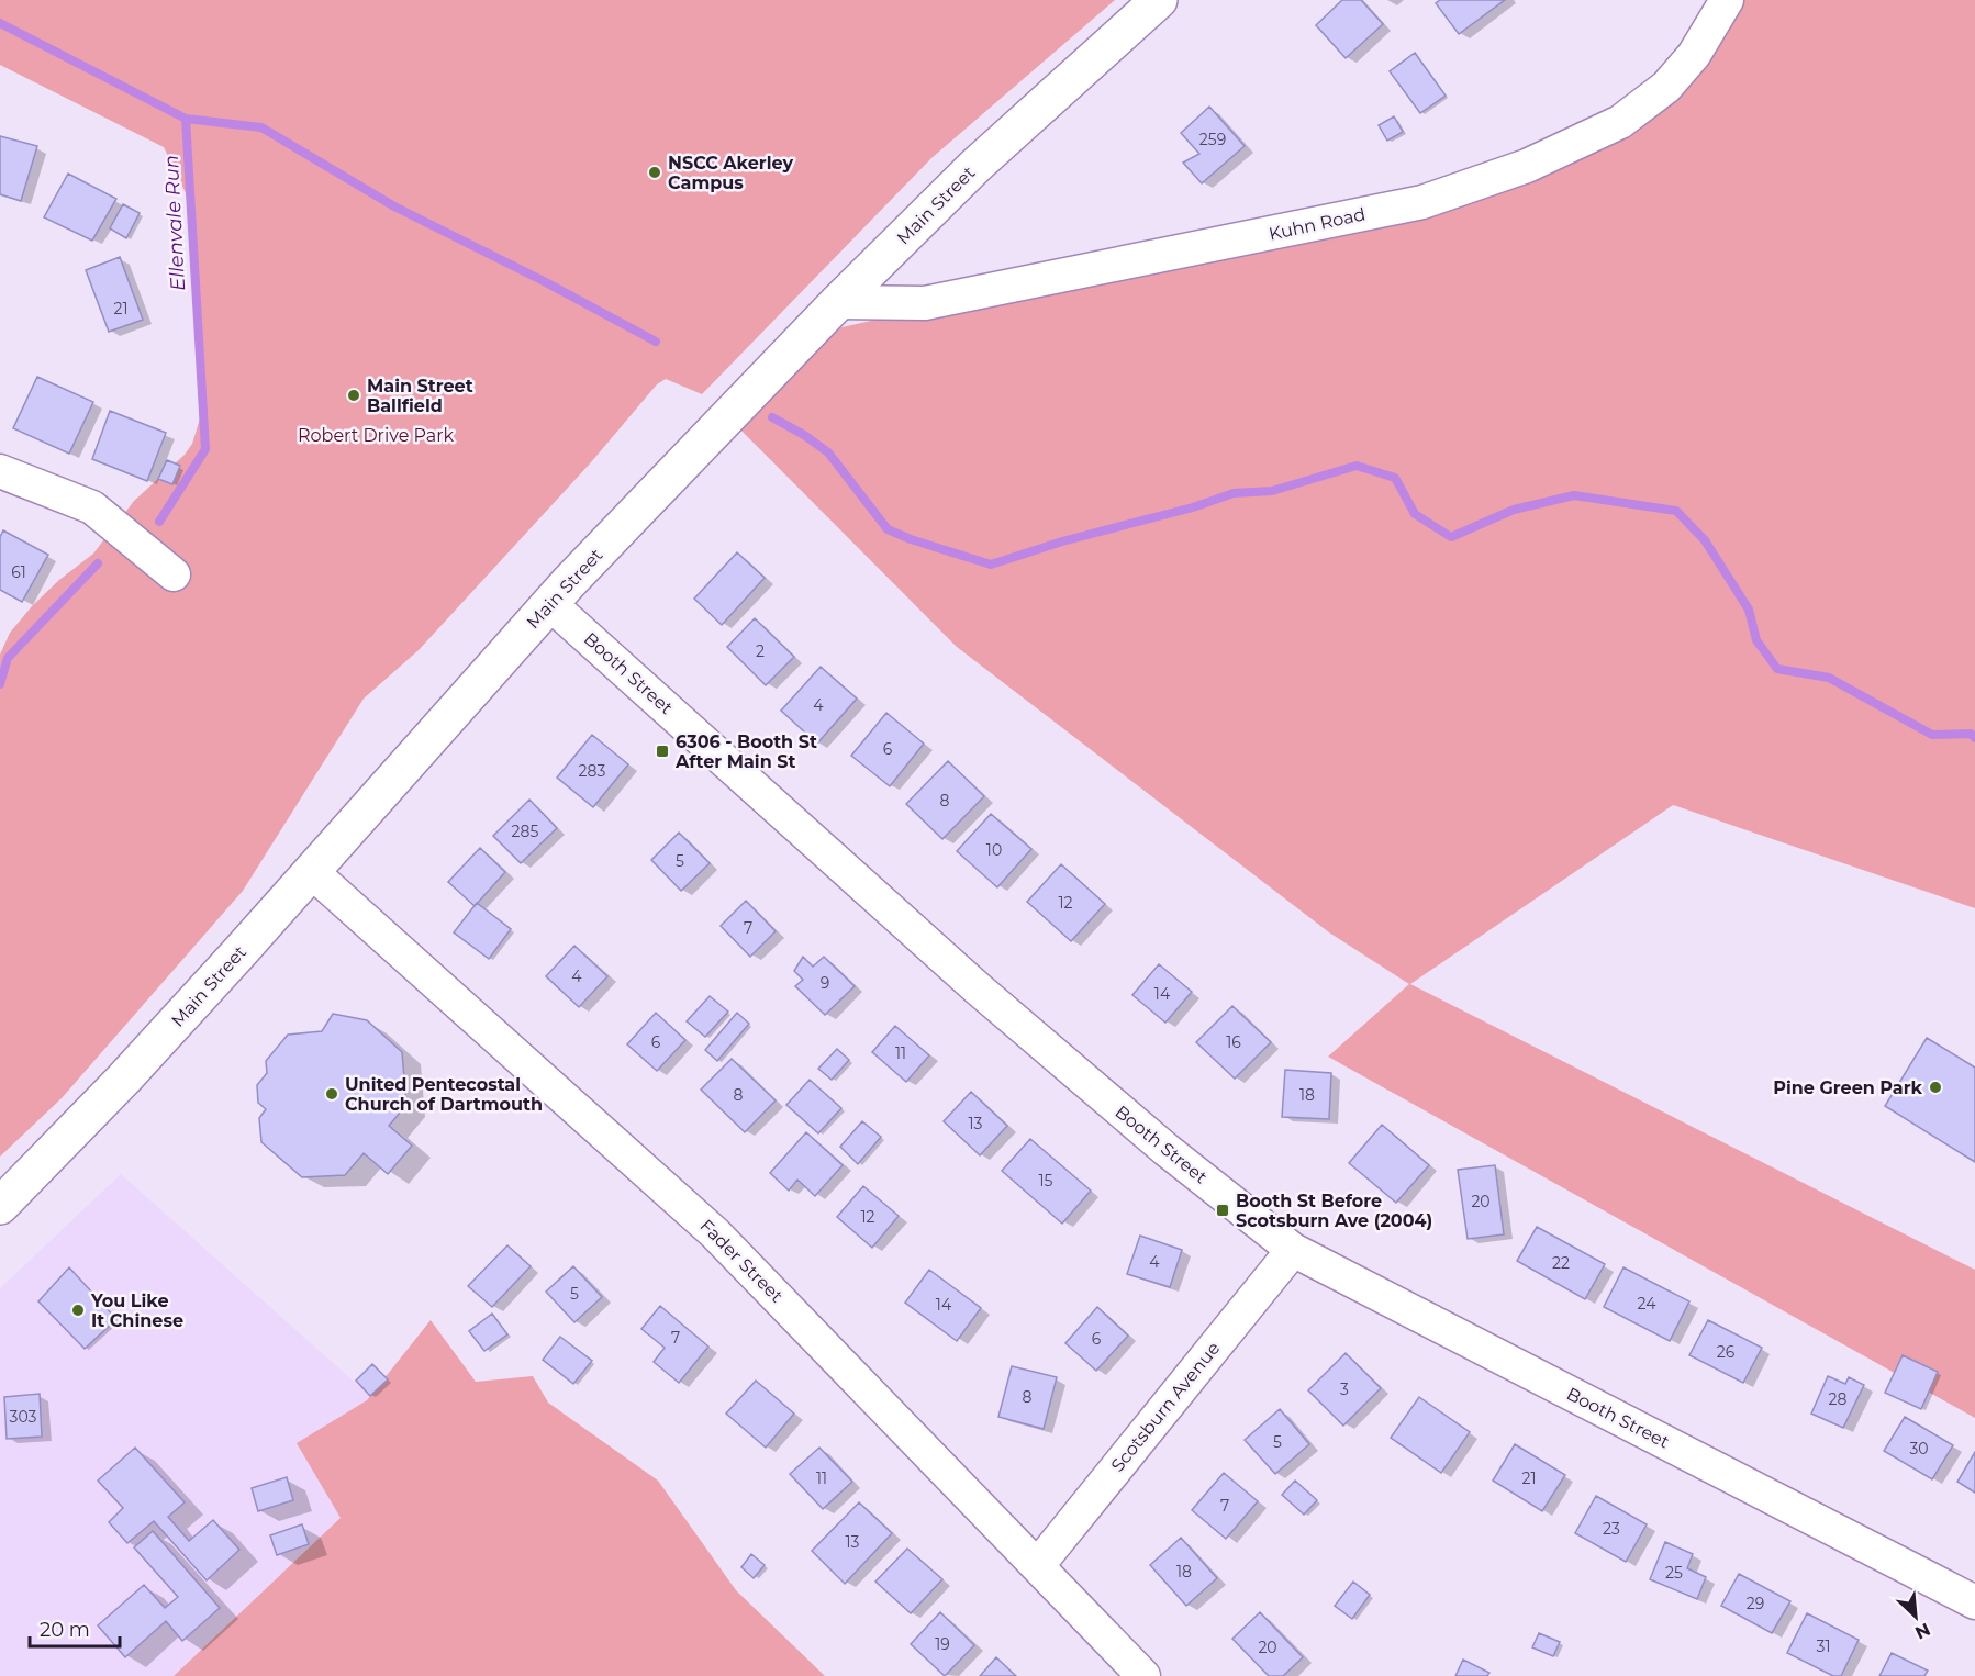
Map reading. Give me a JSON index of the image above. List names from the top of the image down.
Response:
{
  "streets": {
    "main road": ["Main Street"],
    "street": [
      "Kuhn Road",
      "Booth Street",
      "Fader Street",
      "Scotsburn Avenue"
    ]
  },
  "crossings": [
    ["Main Street", "Kuhn Road"],
    ["Main Street", "Booth Street"],
    ["Main Street", "Fader Street"],
    ["Booth Street", "Scotsburn Avenue"],
    ["Fader Street", "Scotsburn Avenue"]
  ],
  "water": ["Ellenvale Run"],
  "parks": ["Robert Drive Park"],
  "places": {
    "other": [
      "NSCC Akerley Campus",
      "Main Street Ballfield",
      "Pine Green Park",
      "United Pentecostal Church of Dartmouth",
      "You Like It Chinese"
    ],
    "transit": ["6306 - Booth St After Main St", "Booth St Before Scotsburn Ave (2004)"]
  },
  "house_numbers": [
    "259",
    "21",
    "61",
    "2",
    "4",
    "6",
    "283",
    "8",
    "285",
    "10",
    "5",
    "12",
    "7",
    "4",
    "9",
    "14",
    "6",
    "16",
    "11",
    "8",
    "18",
    "13",
    "15",
    "20",
    "12",
    "4",
    "22",
    "5",
    "24",
    "14",
    "7",
    "6",
    "26",
    "3",
    "8",
    "28",
    "303",
    "5",
    "30",
    "11",
    "21",
    "7",
    "23",
    "13",
    "18",
    "25",
    "29",
    "19",
    "31",
    "20"
  ],
  "scale_bar": "20 m",
  "north": "bottom right"
}
